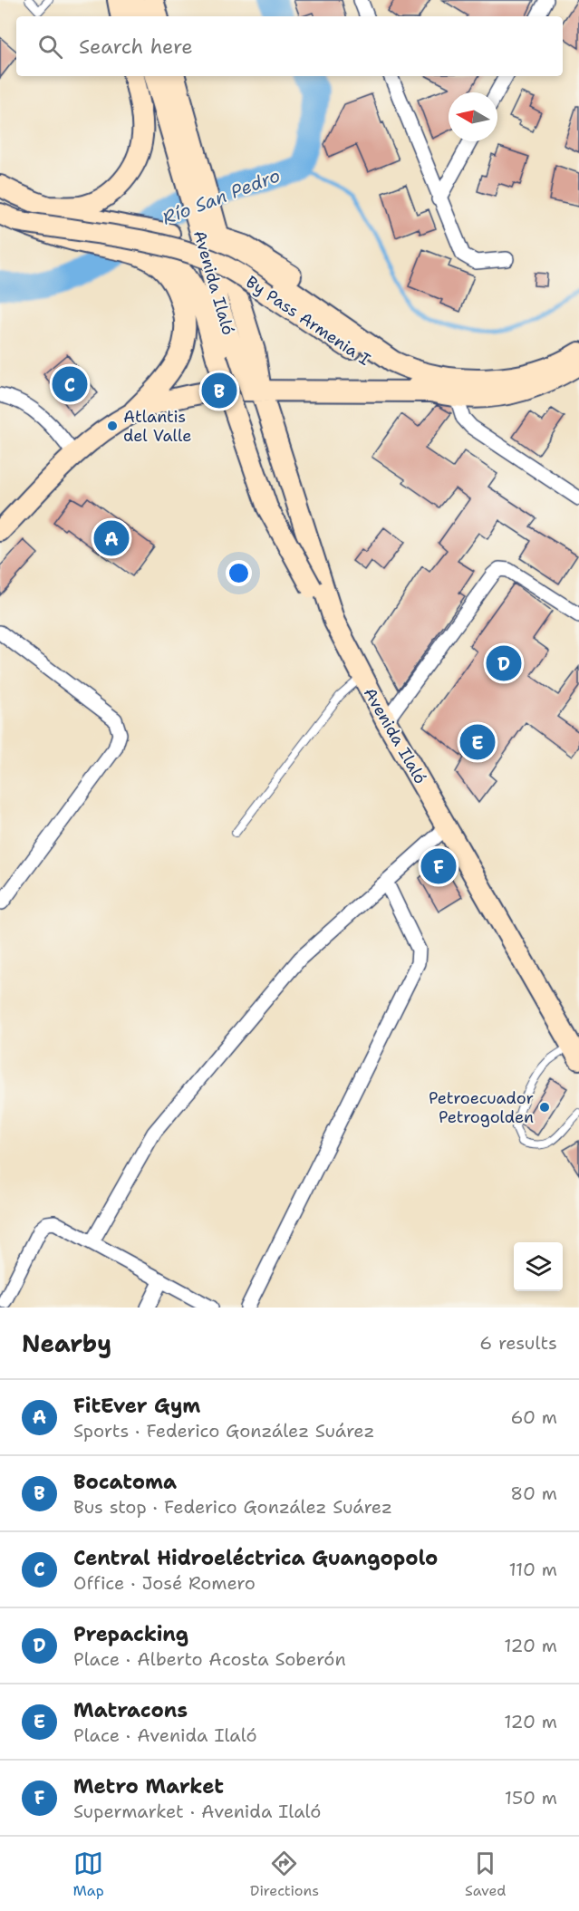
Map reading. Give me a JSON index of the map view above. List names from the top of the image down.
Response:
{
  "streets": {
    "main road": ["Avenida Ilaló", "By Pass Armenia I"]
  },
  "water": ["Río San Pedro"],
  "places": ["Atlantis del Valle", "Petroecuador Petrogolden"],
  "north": "left",
  "page": {
    "search": "Search here",
    "pins": [
      "C",
      "B",
      "A",
      "D",
      "E",
      "F"
    ],
    "heading": ["Nearby", "6 results"],
    "list": [
      {
        "mark": "A",
        "name": "FitEver Gym",
        "note": "Sports · Federico González Suárez",
        "value": "60 m"
      },
      {
        "mark": "B",
        "name": "Bocatoma",
        "note": "Bus stop · Federico González Suárez",
        "value": "80 m"
      },
      {
        "mark": "C",
        "name": "Central Hidroeléctrica Guangopolo",
        "note": "Office · José Romero",
        "value": "110 m"
      },
      {
        "mark": "D",
        "name": "Prepacking",
        "note": "Place · Alberto Acosta Soberón",
        "value": "120 m"
      },
      {
        "mark": "E",
        "name": "Matracons",
        "note": "Place · Avenida Ilaló",
        "value": "120 m"
      },
      {
        "mark": "F",
        "name": "Metro Market",
        "note": "Supermarket · Avenida Ilaló",
        "value": "150 m"
      }
    ],
    "nav": ["Map", "Directions", "Saved"]
  }
}
